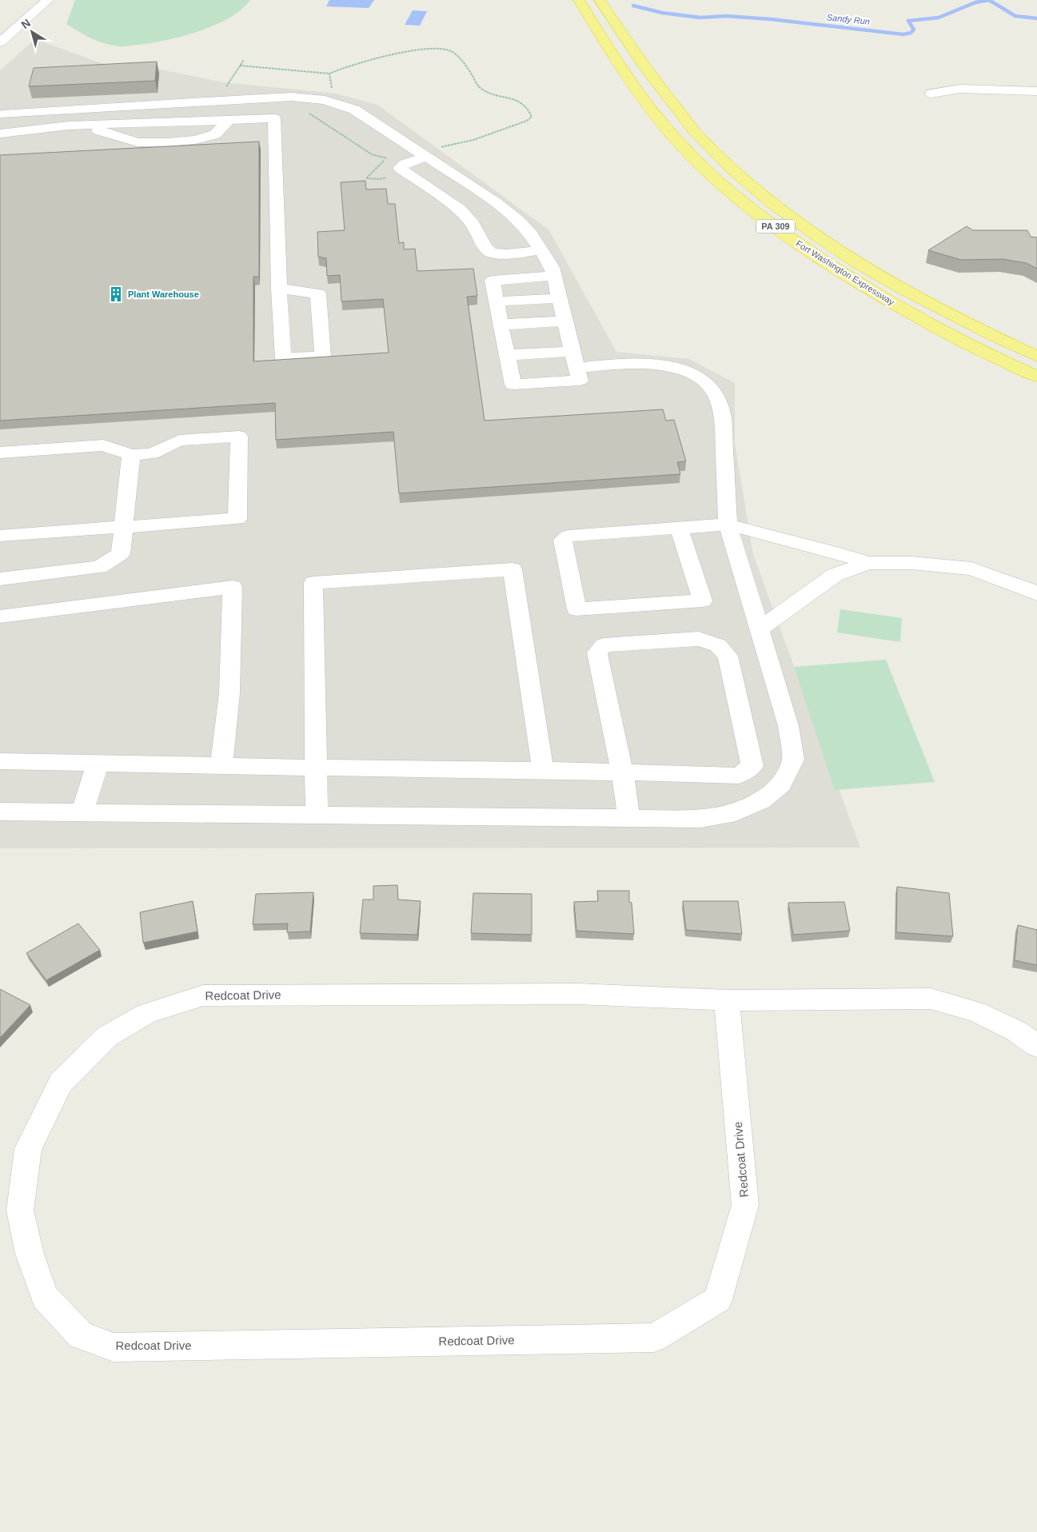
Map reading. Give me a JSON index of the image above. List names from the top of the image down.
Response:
{
  "streets": {
    "highway": ["PA 309", "Fort Washington Expressway"],
    "street": ["Redcoat Drive"]
  },
  "water": ["Sandy Run"],
  "places": {
    "building": ["Plant Warehouse"]
  },
  "north": "top left"
}
